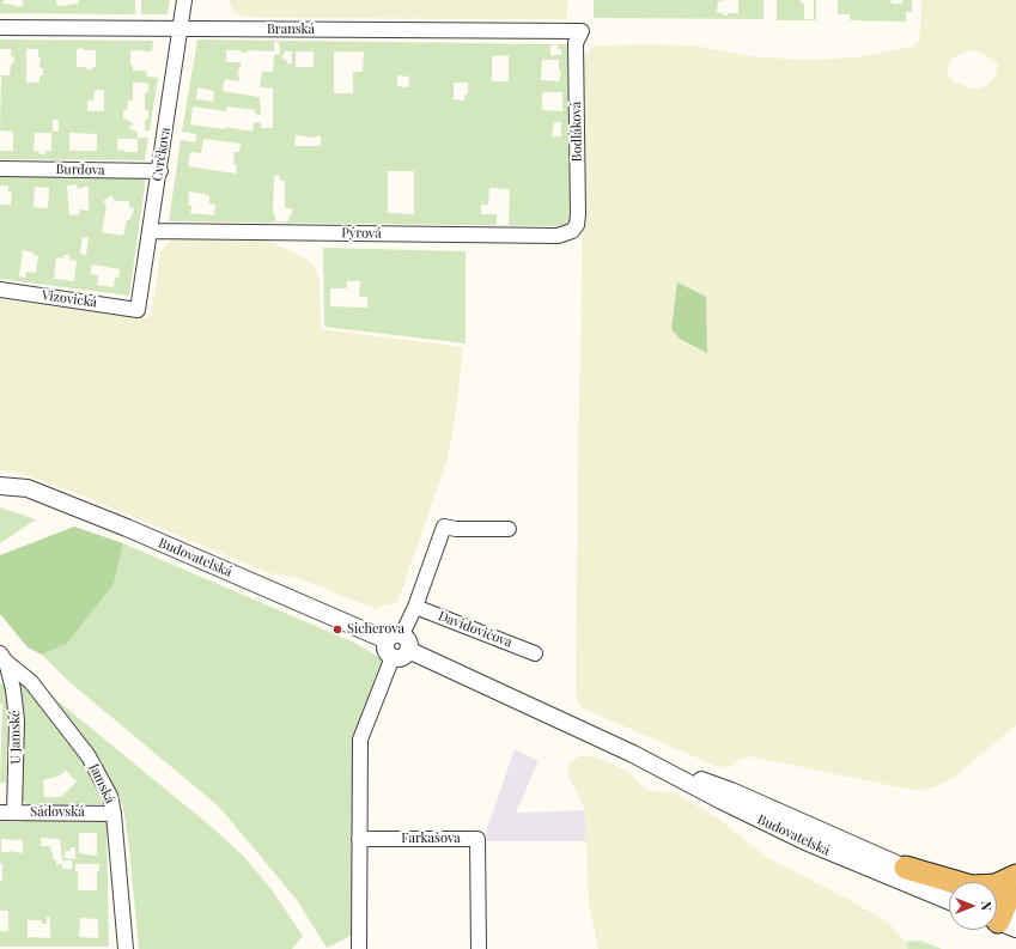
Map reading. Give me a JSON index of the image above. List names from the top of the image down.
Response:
{
  "streets": {
    "street": [
      "Branská",
      "Bodláková",
      "Cvrčkova",
      "Burdova",
      "Pýrová",
      "Vizovická",
      "Budovatelská",
      "Davidovičova",
      "U Jamské",
      "Jamská",
      "Sádovská",
      "Farkašova"
    ]
  },
  "crossings": [
    ["Branská", "Bodláková"],
    ["Branská", "Cvrčkova"],
    ["Bodláková", "Pýrová"],
    ["Cvrčkova", "Burdova"],
    ["Cvrčkova", "Pýrová"],
    ["Cvrčkova", "Vizovická"],
    ["U Jamské", "Jamská"],
    ["U Jamské", "Sádovská"],
    ["Jamská", "Sádovská"]
  ],
  "places": ["Sicherova"],
  "north": "right"
}
